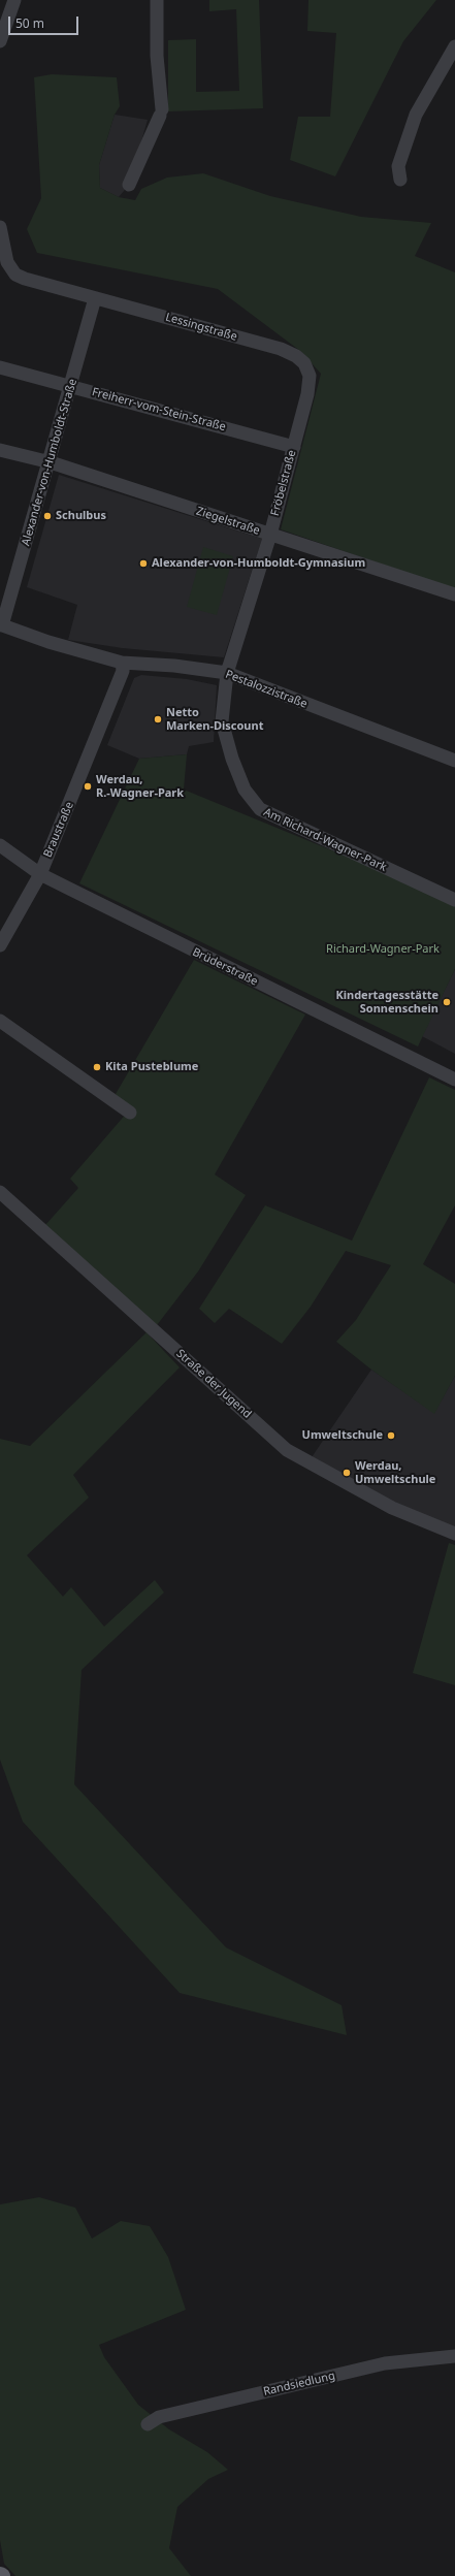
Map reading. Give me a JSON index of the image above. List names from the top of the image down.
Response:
{
  "streets": {
    "street": [
      "Lessingstraße",
      "Freiherr-vom-Stein-Straße",
      "Alexander-von-Humboldt-Straße",
      "Fröbelstraße",
      "Ziegelstraße",
      "Pestalozzistraße",
      "Braustraße",
      "Am Richard-Wagner-Park",
      "Brüderstraße",
      "Straße der Jugend",
      "Randsiedlung"
    ]
  },
  "crossings": [
    ["Lessingstraße", "Alexander-von-Humboldt-Straße"],
    ["Lessingstraße", "Fröbelstraße"],
    ["Freiherr-vom-Stein-Straße", "Alexander-von-Humboldt-Straße"],
    ["Freiherr-vom-Stein-Straße", "Fröbelstraße"],
    ["Alexander-von-Humboldt-Straße", "Ziegelstraße"],
    ["Alexander-von-Humboldt-Straße", "Pestalozzistraße"],
    ["Fröbelstraße", "Ziegelstraße"],
    ["Fröbelstraße", "Pestalozzistraße"],
    ["Fröbelstraße", "Am Richard-Wagner-Park"],
    ["Pestalozzistraße", "Braustraße"],
    ["Pestalozzistraße", "Am Richard-Wagner-Park"],
    ["Braustraße", "Brüderstraße"]
  ],
  "parks": ["Richard-Wagner-Park"],
  "places": [
    "Schulbus",
    "Alexander-von-Humboldt-Gymnasium",
    "Netto Marken-Discount",
    "Werdau, R.-Wagner-Park",
    "Kindertagesstätte Sonnenschein",
    "Kita Pusteblume",
    "Umweltschule",
    "Werdau, Umweltschule"
  ],
  "scale_bar": "50 m"
}
